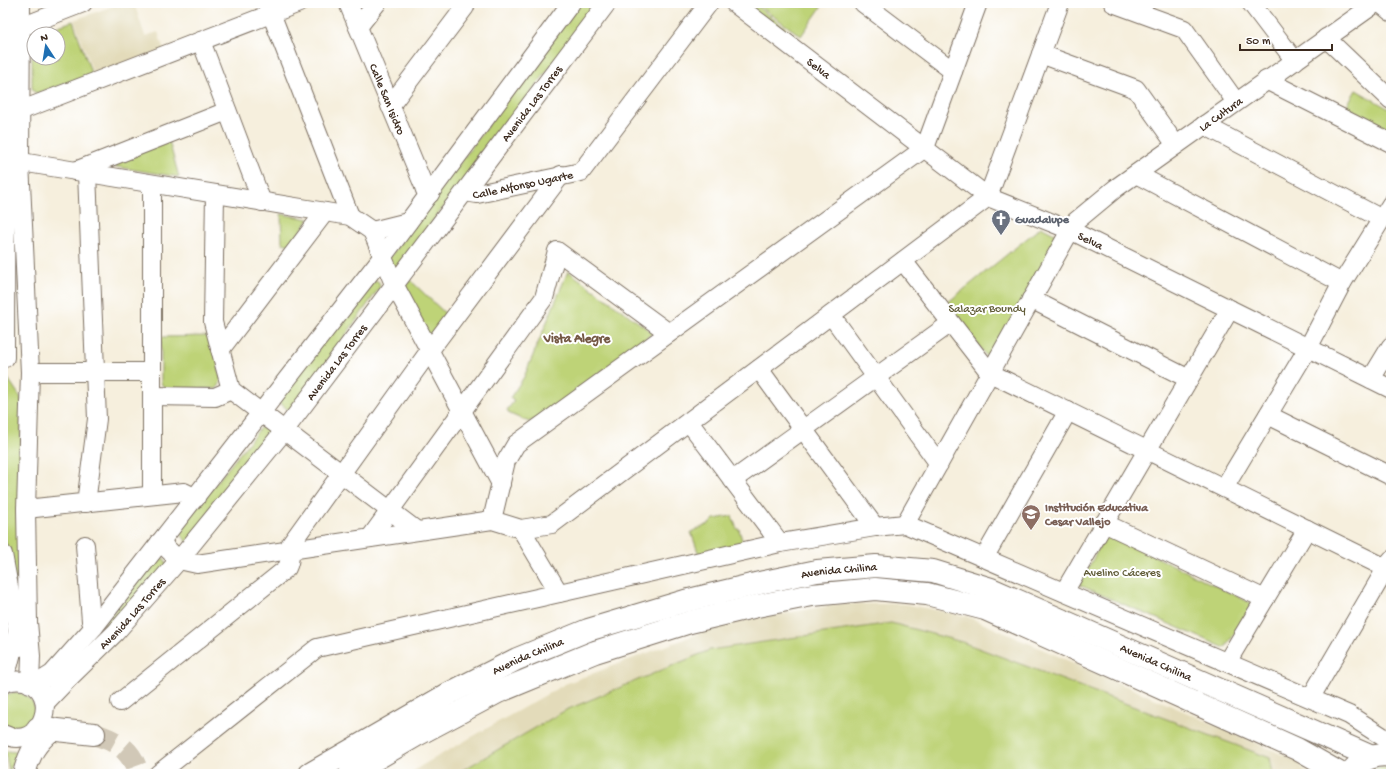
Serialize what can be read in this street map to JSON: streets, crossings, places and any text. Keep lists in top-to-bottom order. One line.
{"streets":{"main road":["Avenida Chilina"],"street":["Selva","Calle San Isidro","Avenida Las Torres","La Cultura","Calle Alfonso Ugarte"]},"crossings":[["Selva","La Cultura"],["Calle San Isidro","Avenida Las Torres"],["Avenida Las Torres","Calle Alfonso Ugarte"]],"districts":["Vista Alegre"],"parks":["Salazar Boundy","Avelino Cáceres"],"places":{"church":["Guadalupe"],"school or university":["Institución Educativa Cesar Vallejo"]},"scale_bar":"50 m","north":"top"}
